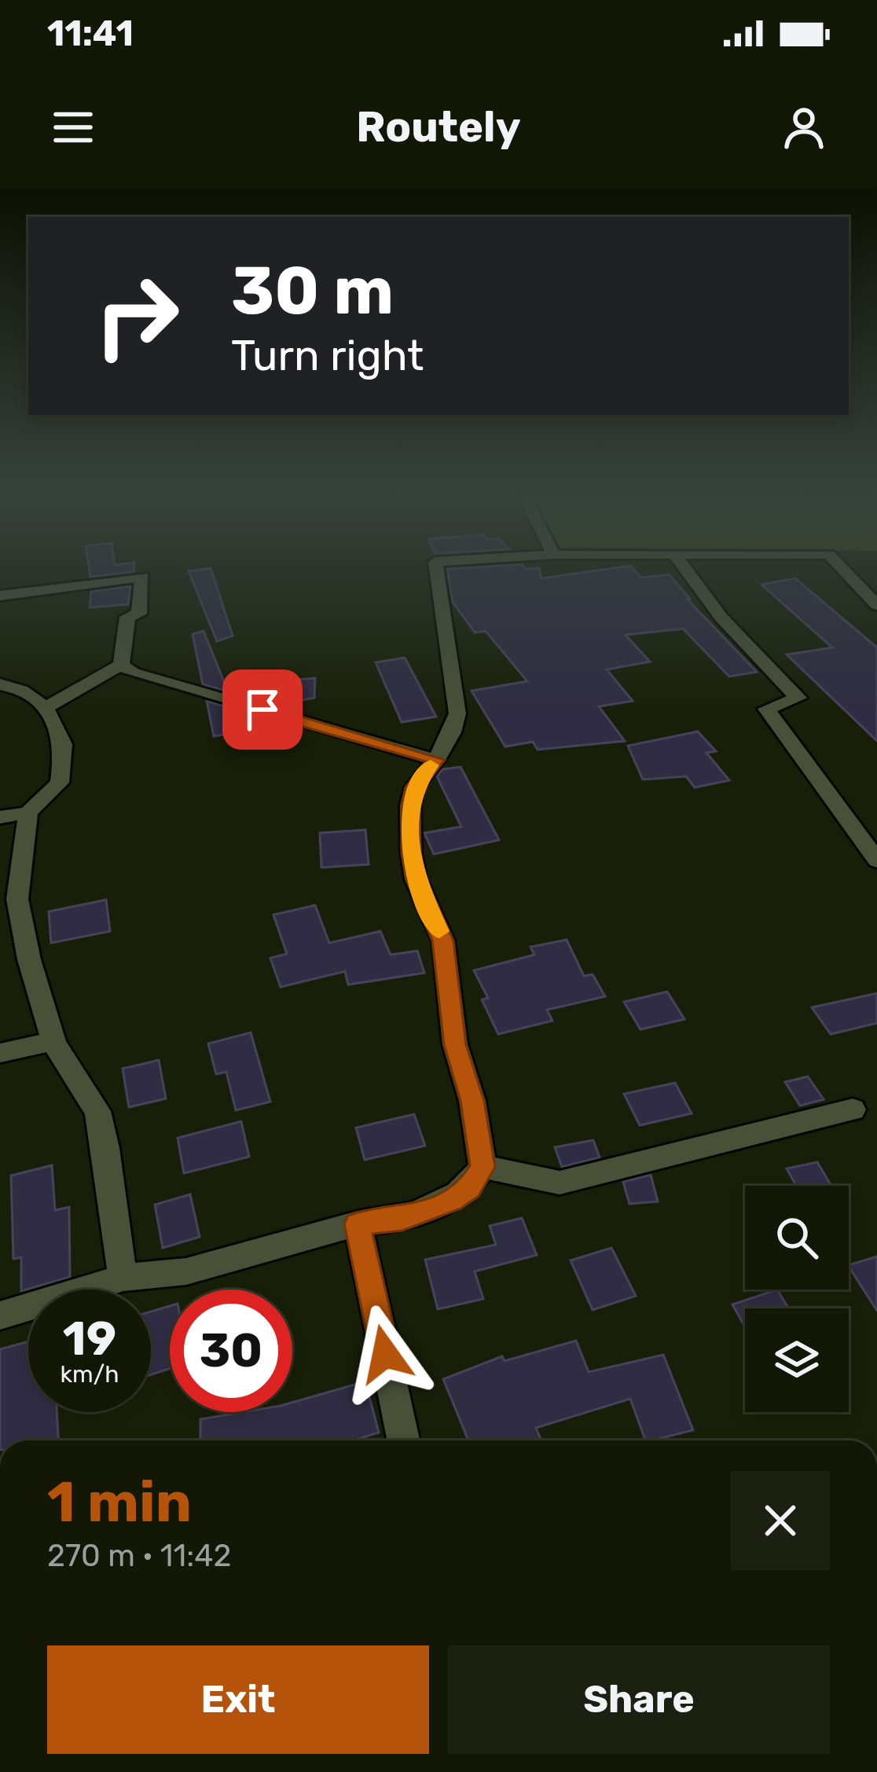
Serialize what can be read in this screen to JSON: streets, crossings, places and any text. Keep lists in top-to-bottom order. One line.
{"page":{"status":"11:41","header":"Routely","turn":["30 m","Turn right"],"speed":"19 km/h","limit":"30","heading":["1 min","270 m · 11:42"],"buttons":["Exit","Share"]}}
